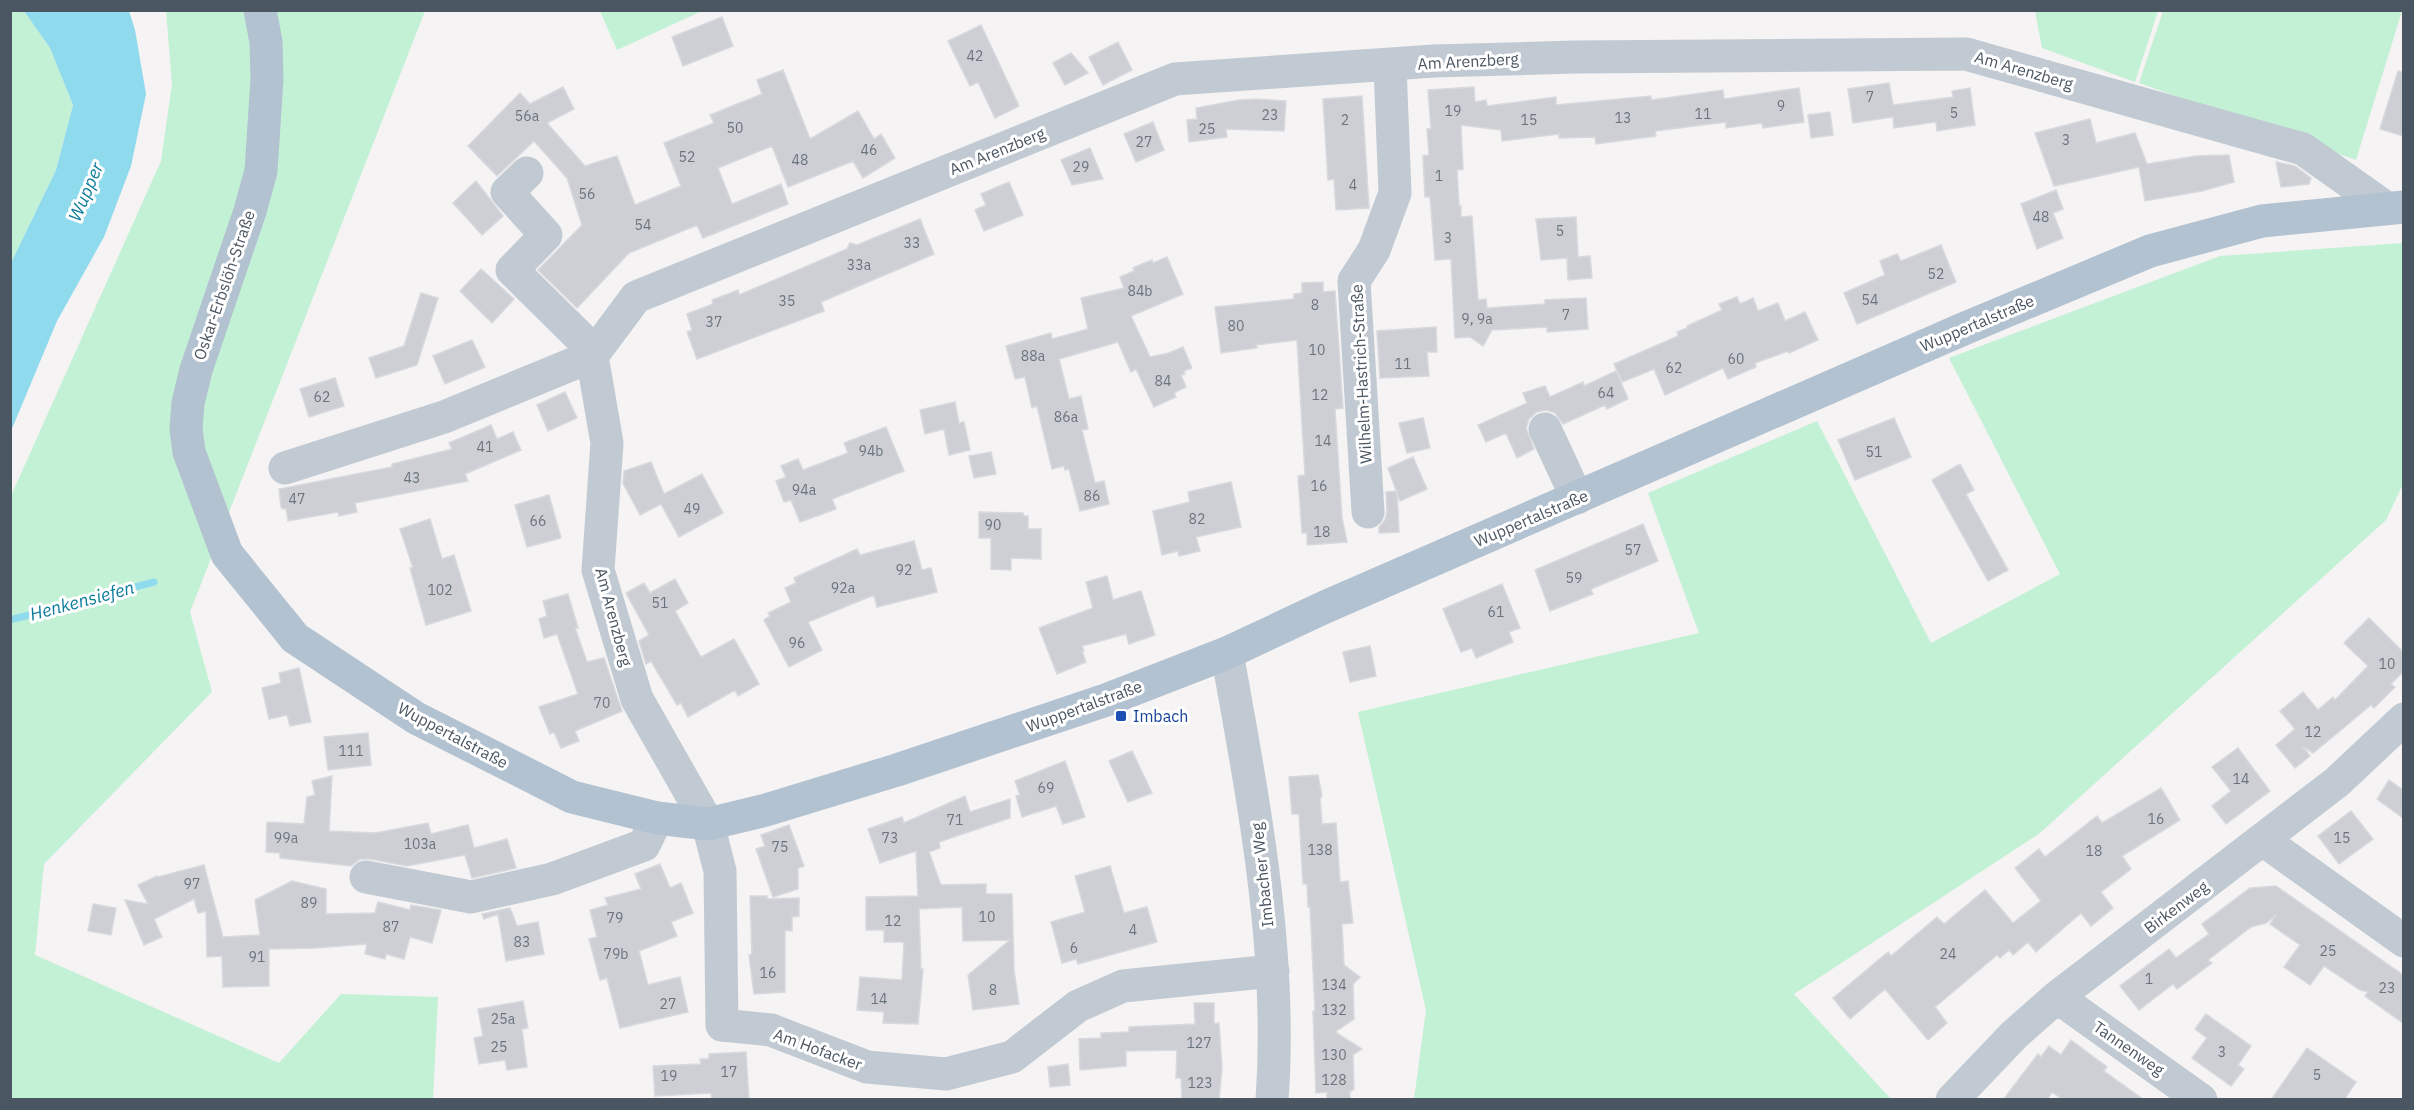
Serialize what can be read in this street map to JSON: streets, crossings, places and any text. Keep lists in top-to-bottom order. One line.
{"streets":{"main road":["Oskar-Erbslöh-Straße","Wuppertalstraße"],"street":["Am Arenzberg","Wilhelm-Hastrich-Straße","Imbacher Weg","Birkenweg","Tannenweg","Am Hofacker"]},"crossings":[["Am Arenzberg","Wuppertalstraße"],["Am Arenzberg","Wilhelm-Hastrich-Straße"],["Am Arenzberg","Am Hofacker"],["Oskar-Erbslöh-Straße","Wuppertalstraße"],["Wuppertalstraße","Imbacher Weg"],["Wuppertalstraße","Am Hofacker"],["Imbacher Weg","Am Hofacker"],["Birkenweg","Tannenweg"]],"water":["Wupper","Henkensiefen"],"places":{"transit":["Imbach"]},"house_numbers":["42","7","9","19","5","11","23","56a","13","2","15","50","25","3","27","46","52","48","29","1","4","56","48","54","5","3","33","33a","52","84b","54","35","8","7","9, 9a","37","80","10","88a","60","11","62","84","64","12","62","86a","14","41","94b","51","43","16","94a","86","47","49","82","66","90","18","57","92","59","92a","102","51","61","96","10","70","12","111","14","69","16","71","99a","73","15","103a","75","138","18","97","89","10","79","12","87","4","83","6","25","79b","24","91","16","1","134","23","8","14","27","132","25a","127","25","3","130","17","5","19","128","123"]}
